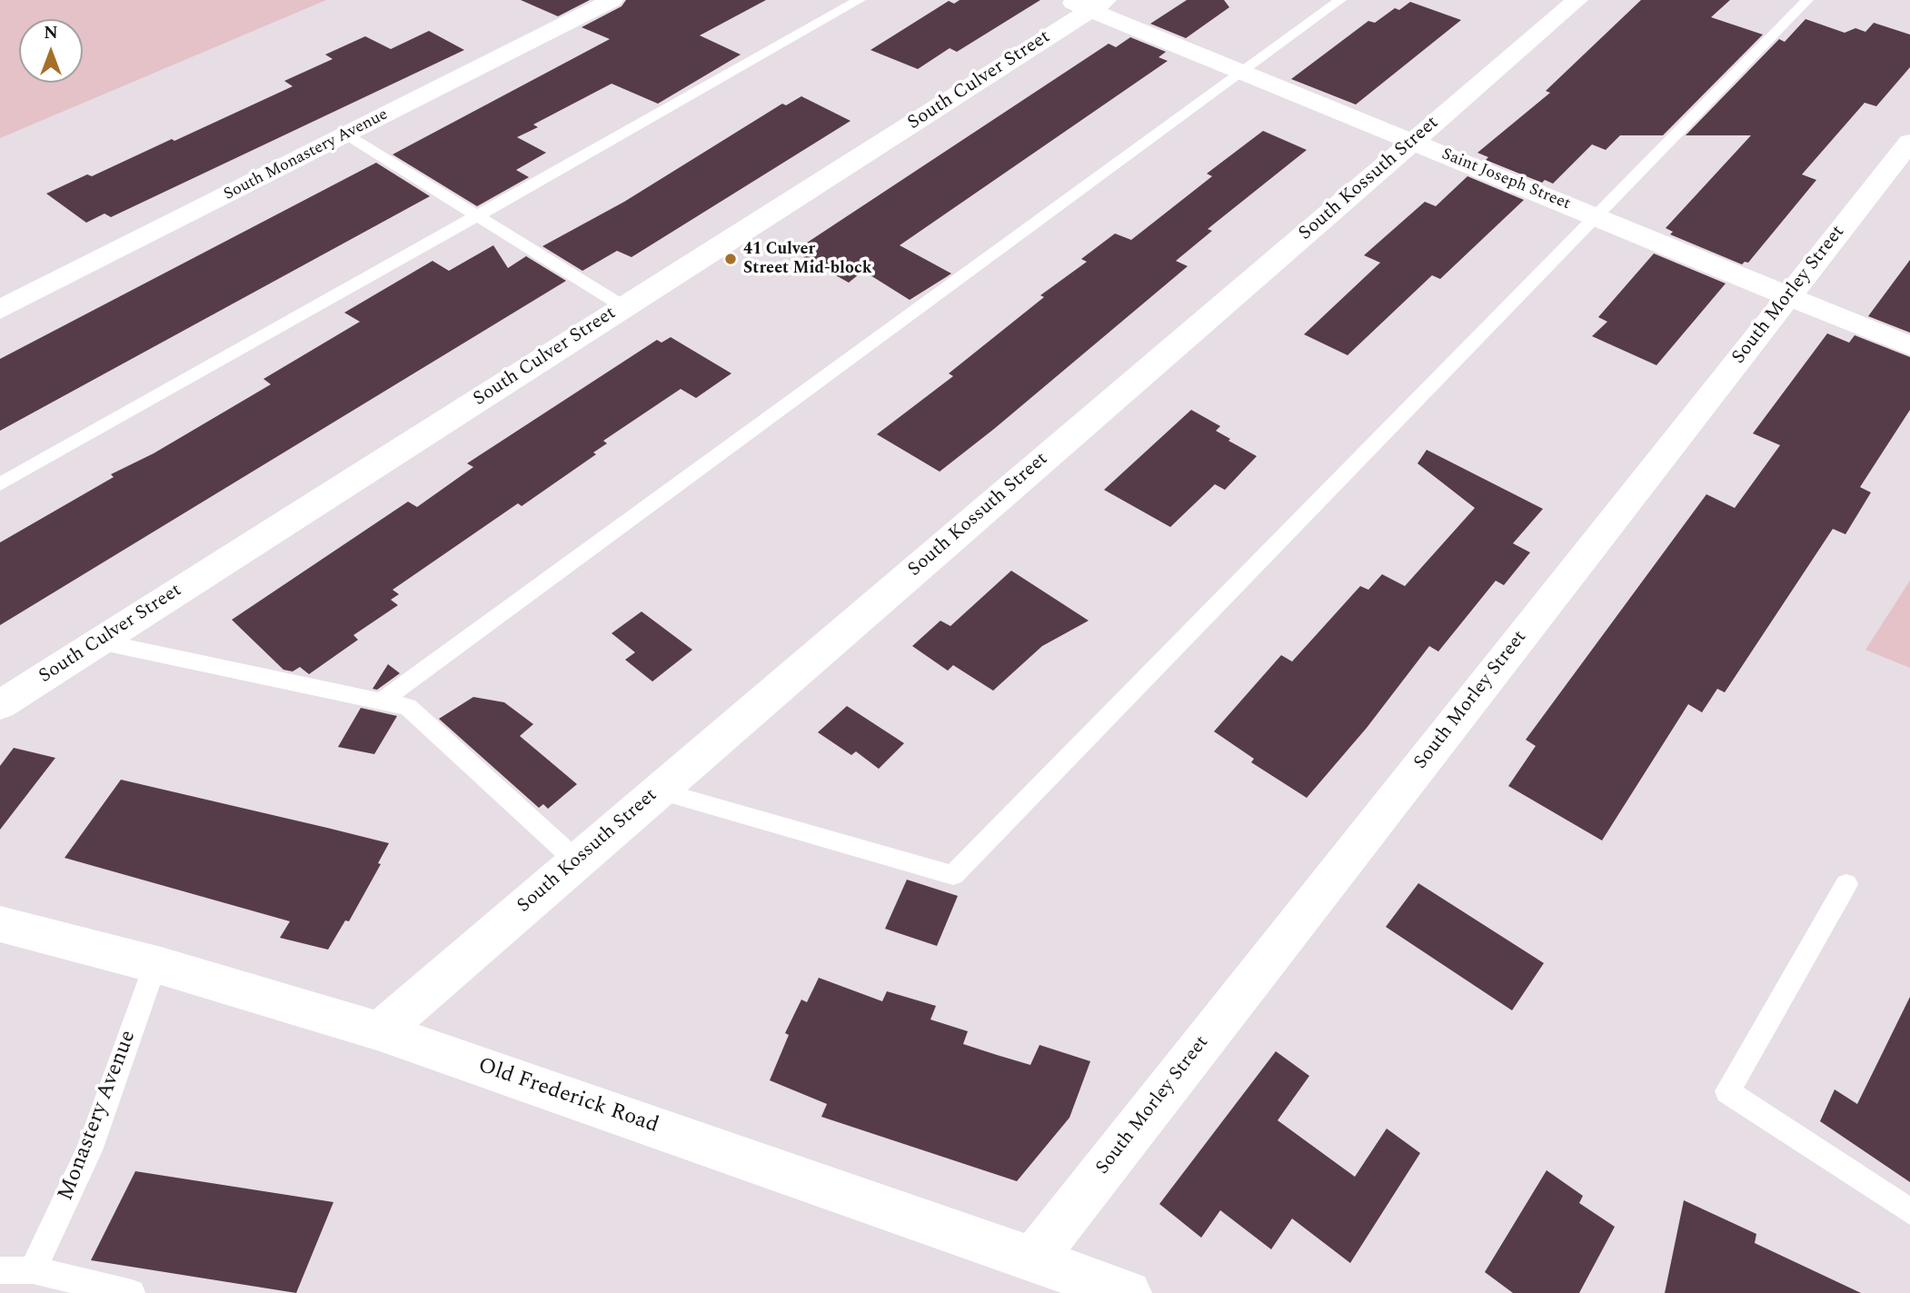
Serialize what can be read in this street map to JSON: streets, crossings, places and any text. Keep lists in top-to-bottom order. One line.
{"streets":{"street":["South Culver Street","South Monastery Avenue","South Kossuth Street","Saint Joseph Street","South Morley Street","Old Frederick Road"],"lane":["Monastery Avenue"]},"crossings":[["South Culver Street","Saint Joseph Street"],["South Kossuth Street","Saint Joseph Street"],["South Kossuth Street","Old Frederick Road"],["Saint Joseph Street","South Morley Street"],["South Morley Street","Old Frederick Road"],["Old Frederick Road","Monastery Avenue"]],"places":["41 Culver Street Mid-block"],"north":"top"}
